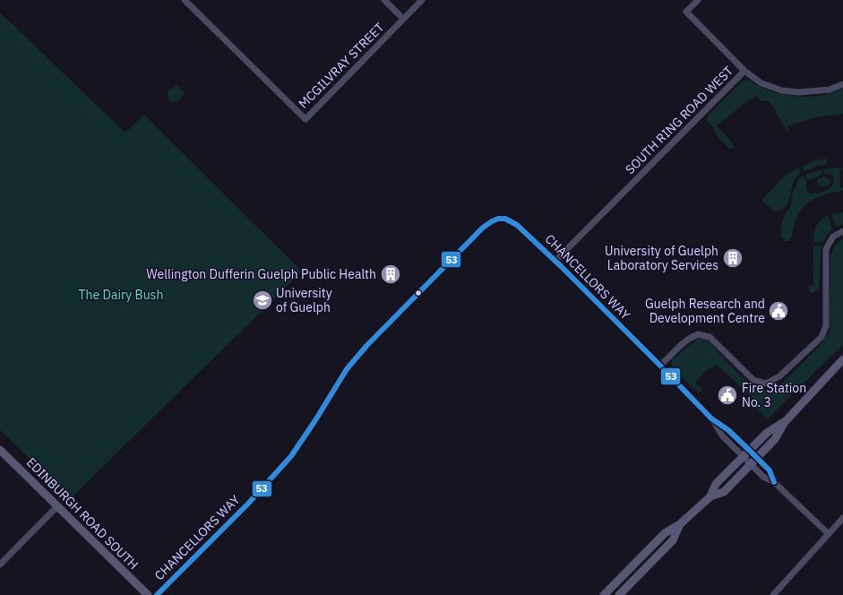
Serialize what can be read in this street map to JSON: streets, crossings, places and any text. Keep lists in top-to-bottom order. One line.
{"streets":{"main road":["EDINBURGH ROAD SOUTH"],"street":["MCGILVRAY STREET","SOUTH RING ROAD WEST","CHANCELLORS WAY"]},"crossings":[["SOUTH RING ROAD WEST","CHANCELLORS WAY"]],"parks":["The Dairy Bush"],"places":{"building":["University of Guelph Laboratory Services","Wellington Dufferin Guelph Public Health"],"school or university":["University of Guelph"],"public building":["Guelph Research and Development Centre","Fire Station No. 3"]},"lines":["transit line 53"]}
